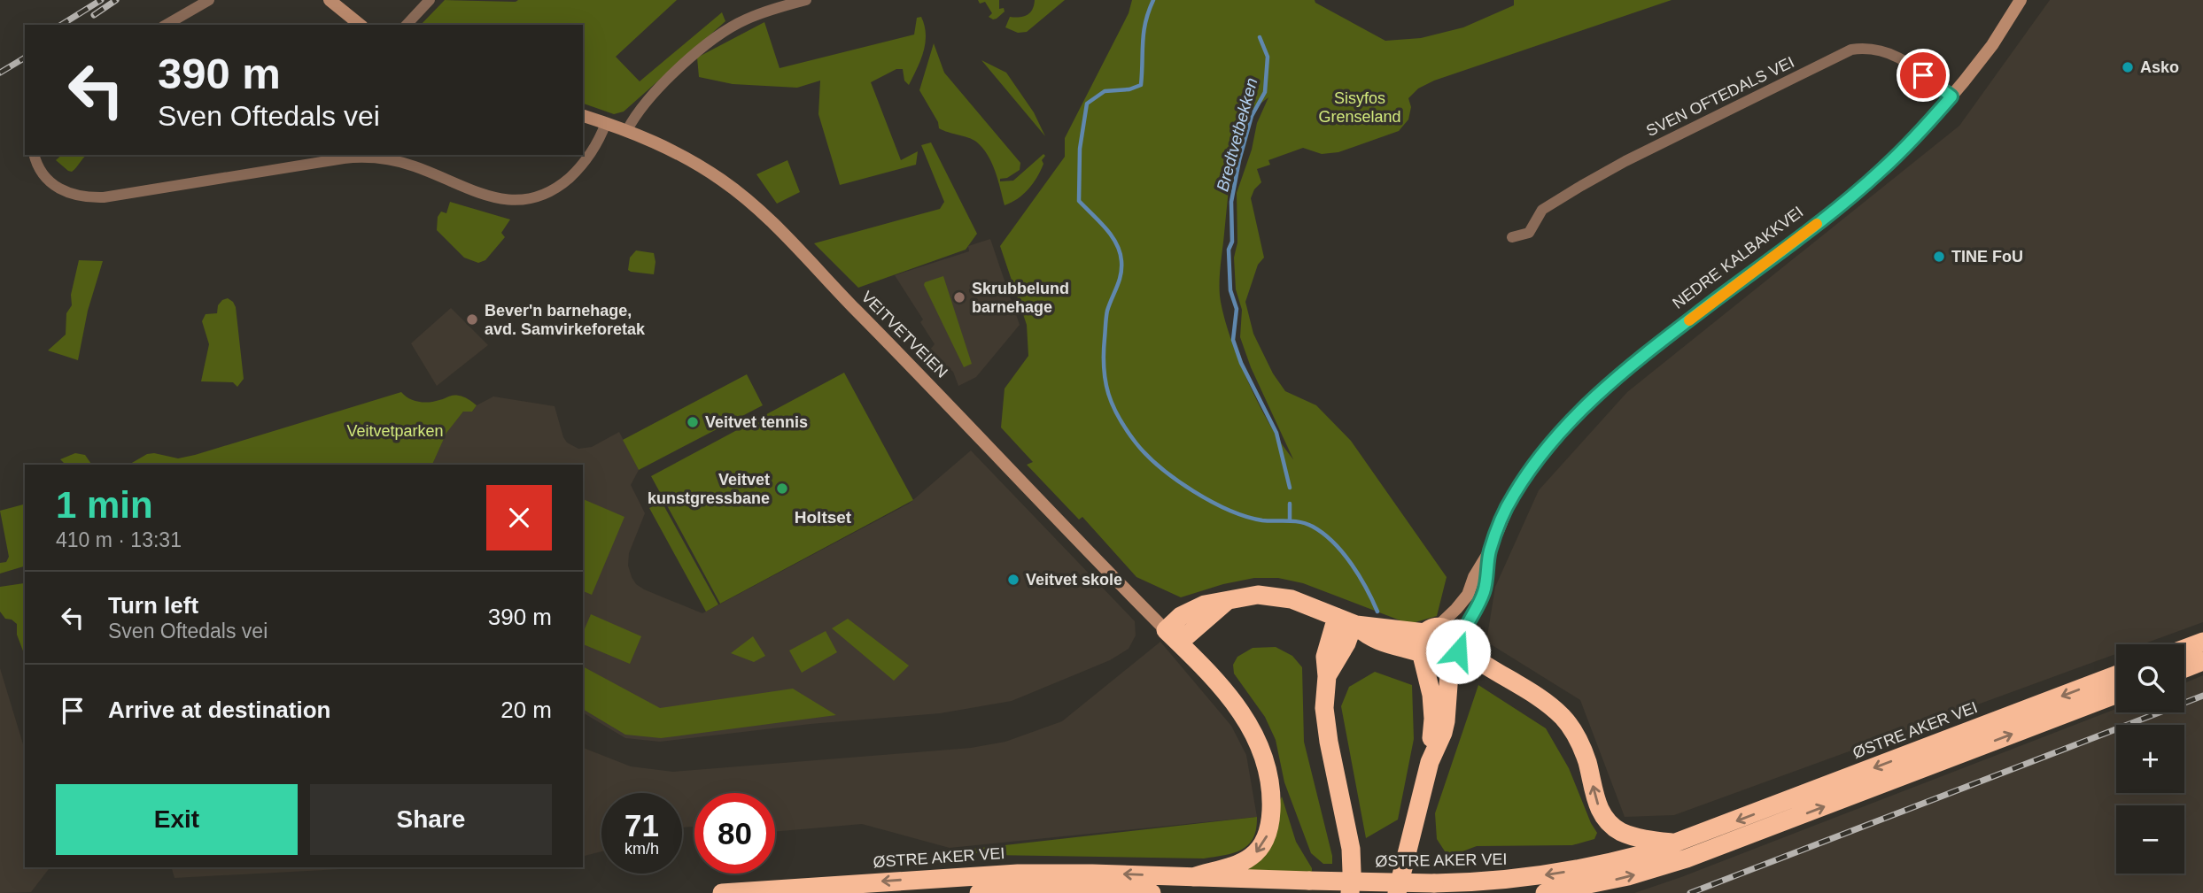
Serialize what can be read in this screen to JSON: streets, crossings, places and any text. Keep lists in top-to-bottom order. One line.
{"streets":{"highway":["NEDRE KALBAKKVEI","ØSTRE AKER VEI"],"main road":["VEITVETVEIEN"],"street":["SVEN OFTEDALS VEI"]},"crossings":[["SVEN OFTEDALS VEI","NEDRE KALBAKKVEI"]],"districts":["Holtset"],"water":["Bredtvetbekken"],"parks":["Sisyfos Grenseland","Veitvetparken"],"places":["Asko","TINE FoU","Skrubbelund barnehage","Bever'n barnehage, avd. Samvirkeforetak","Veitvet tennis","Veitvet kunstgressbane","Veitvet skole"],"page":{"turn":["390 m","Sven Oftedals vei"],"heading":["1 min","410 m · 13:31"],"list":[{"name":"Turn left","note":"Sven Oftedals vei","value":"390 m"},{"name":"Arrive at destination","value":"20 m"}],"map_buttons":["+","−"],"buttons":["Exit","Share"],"speed":"71 km/h","limit":"80"}}
